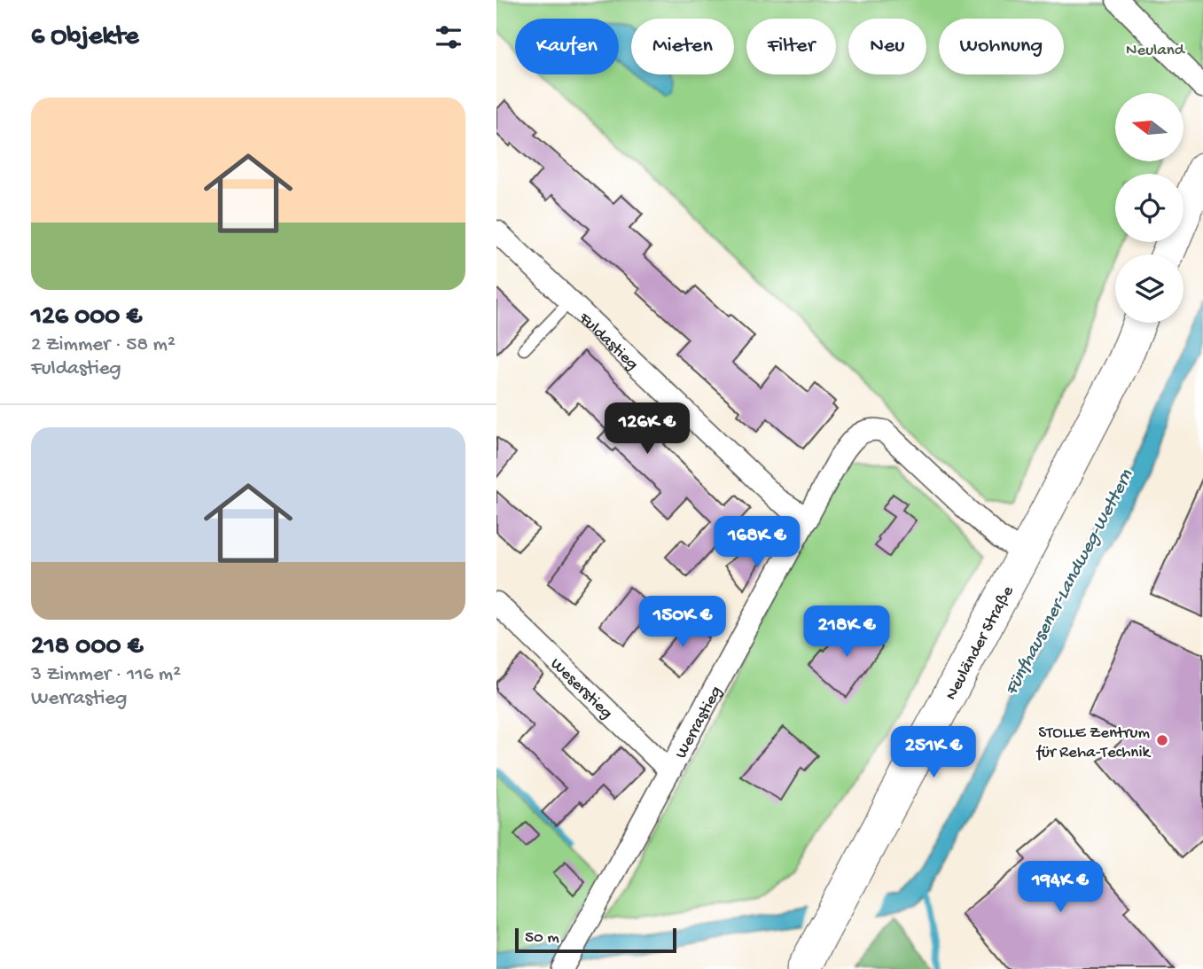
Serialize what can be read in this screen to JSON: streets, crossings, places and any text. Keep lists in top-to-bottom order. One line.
{"streets":{"main road":["Neuländer Straße"],"street":["Fuldastieg","Weserstieg","Werrastieg"]},"crossings":[["Fuldastieg","Werrastieg"],["Neuländer Straße","Werrastieg"],["Weserstieg","Werrastieg"]],"water":["Fünfhausener-Landweg-Wettern"],"parks":["Neuland"],"places":["STOLLE Zentrum für Reha-Technik"],"scale_bar":"50 m","north":"left","page":{"heading":"6 Objekte","chip":["Kaufen","Mieten","Filter","Neu","Wohnung"],"list":[{"name":"126 000 €","note":"2 Zimmer · 58 m² · Fuldastieg"},{"name":"218 000 €","note":"3 Zimmer · 116 m² · Werrastieg"}],"price":["126K €","168K €","150K €","218K €","251K €","194K €"],"scale":"50 m"}}
